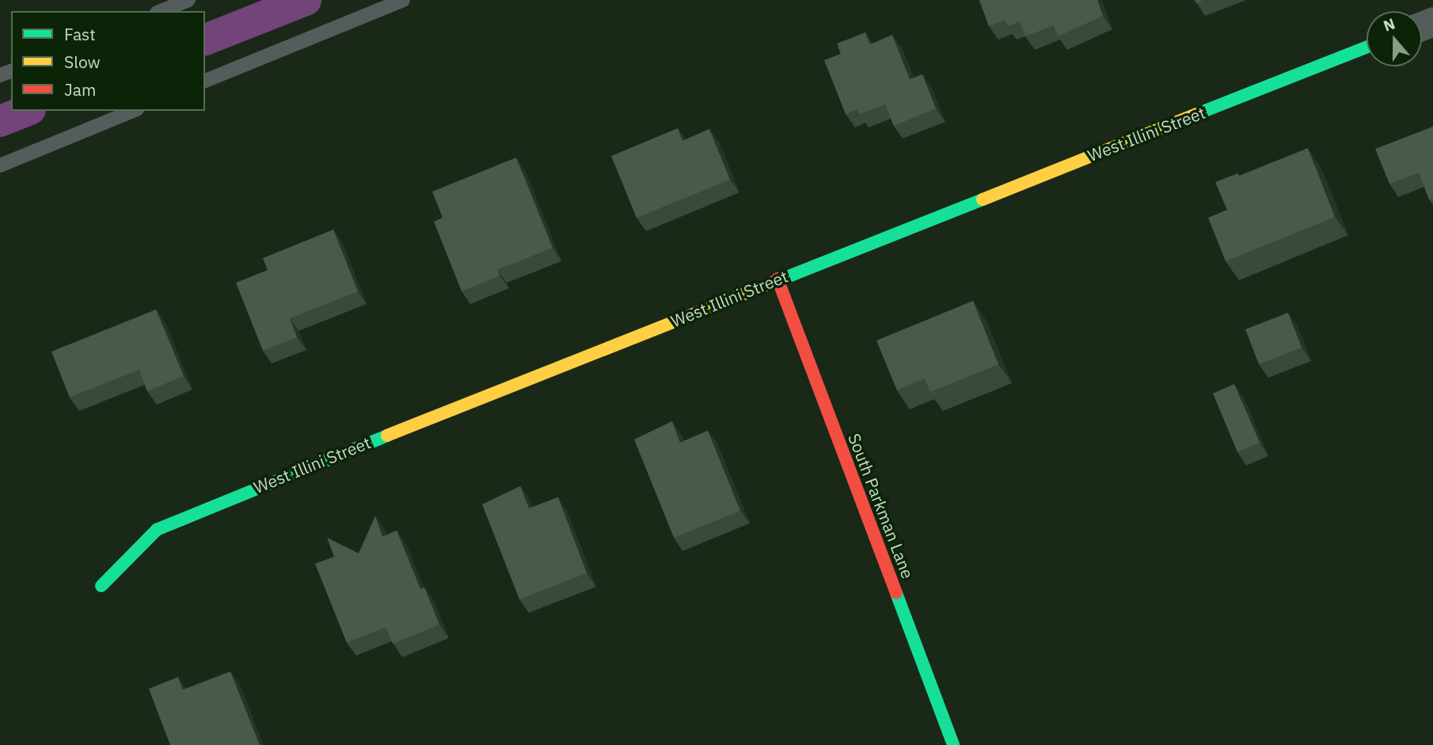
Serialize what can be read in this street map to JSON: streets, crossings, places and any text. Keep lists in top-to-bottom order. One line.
{"streets":{"street":["West Illini Street","South Parkman Lane"]},"crossings":[["West Illini Street","South Parkman Lane"]],"legend":["Fast","Slow","Jam"],"north":"top"}
